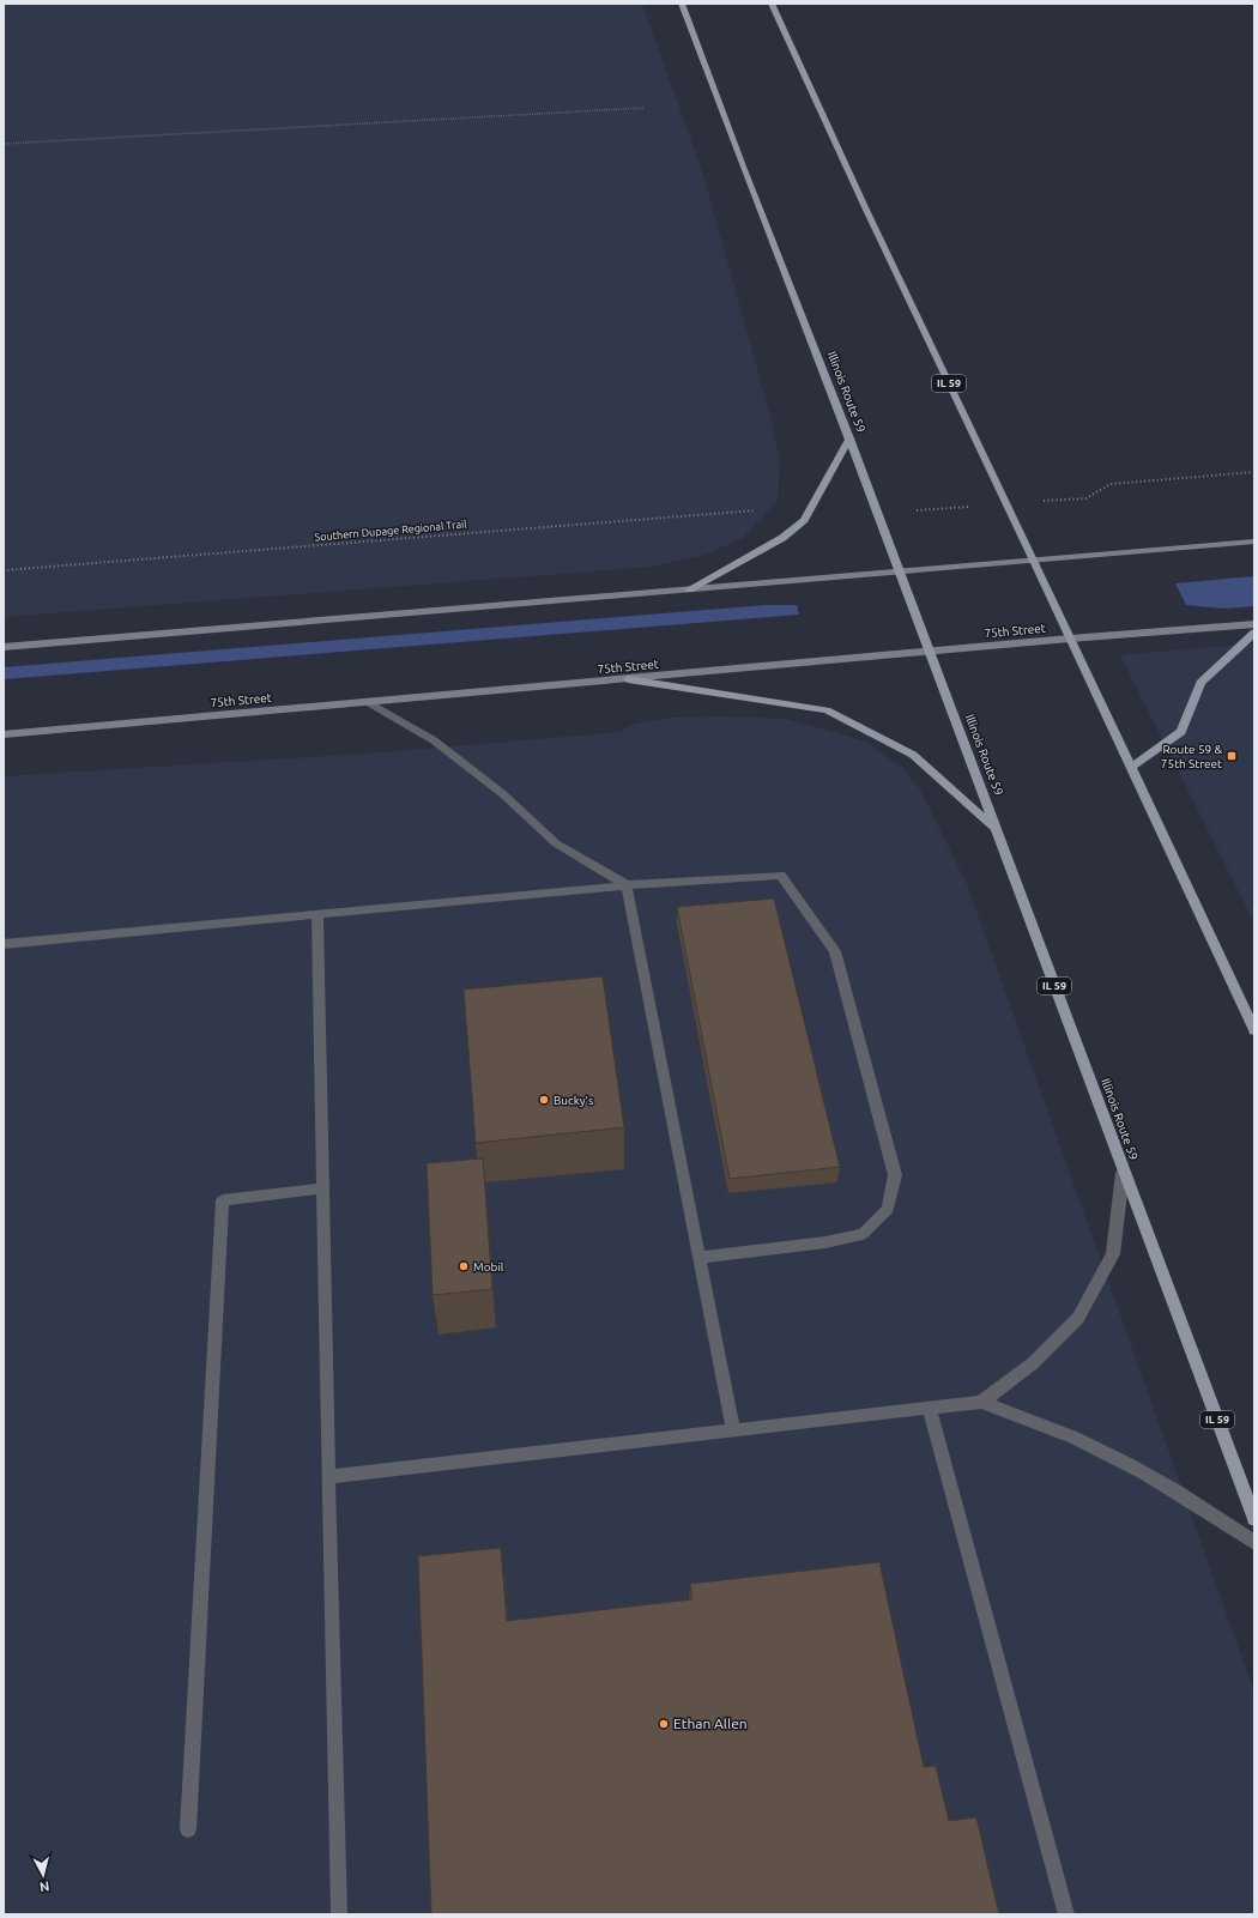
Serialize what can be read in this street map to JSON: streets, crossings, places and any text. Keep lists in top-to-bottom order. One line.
{"streets":{"main road":["IL 59","Illinois Route 59","75th Street"],"path":["Southern Dupage Regional Trail"]},"crossings":[["IL 59","75th Street"],["Illinois Route 59","75th Street"]],"places":{"transit":["Route 59 & 75th Street"],"other":["Bucky's","Mobil","Ethan Allen"]},"north":"bottom"}
